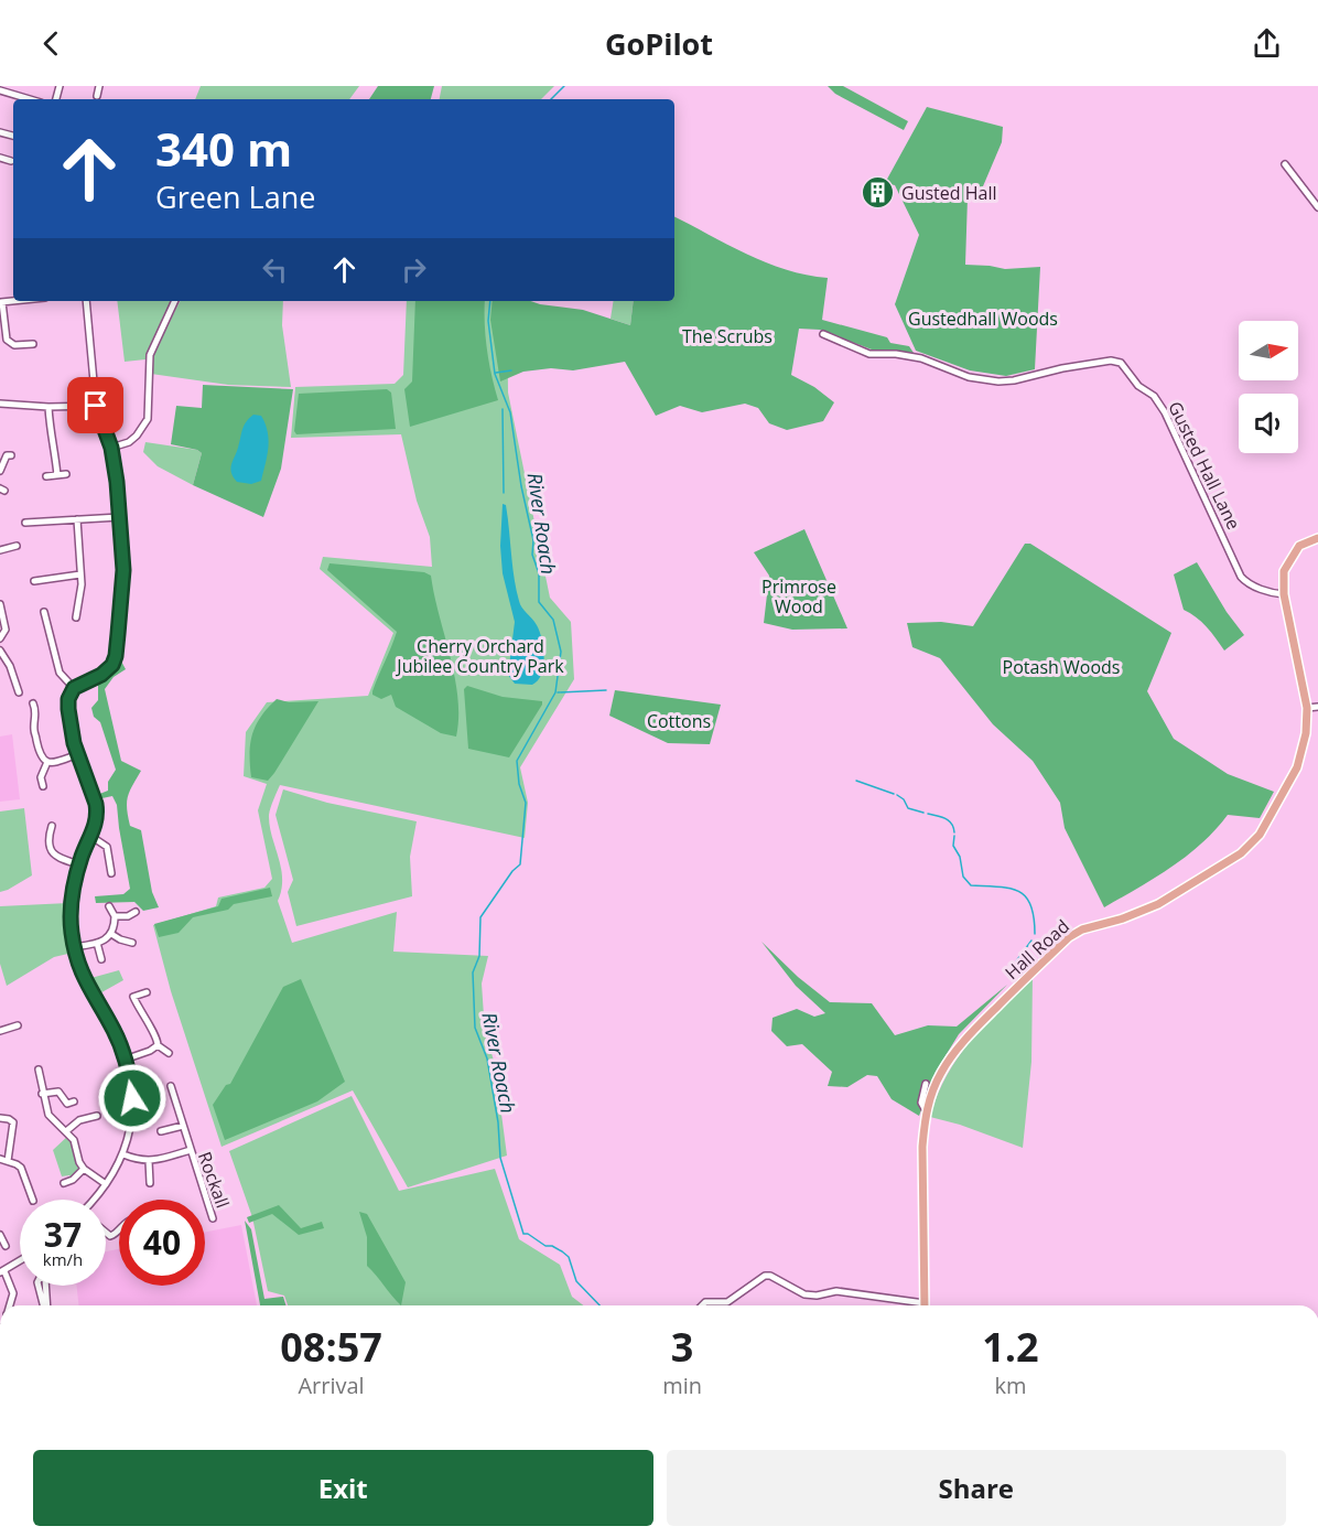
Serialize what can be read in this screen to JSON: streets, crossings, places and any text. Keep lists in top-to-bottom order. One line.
{"streets":{"main road":["Hall Road"],"street":["Gusted Hall Lane","Rockall"]},"crossings":[["Gusted Hall Lane","Hall Road"]],"water":["River Roach"],"parks":["Gustedhall Woods","The Scrubs","Primrose Wood","Cherry Orchard Jubilee Country Park","Potash Woods","Cottons"],"places":{"building":["Gusted Hall"]},"north":"right","page":{"header":"GoPilot","turn":["340 m","Green Lane"],"speed":"37 km/h","limit":"40","eta":["08:57","Arrival","3","min","1.2","km"],"buttons":["Exit","Share"]}}
